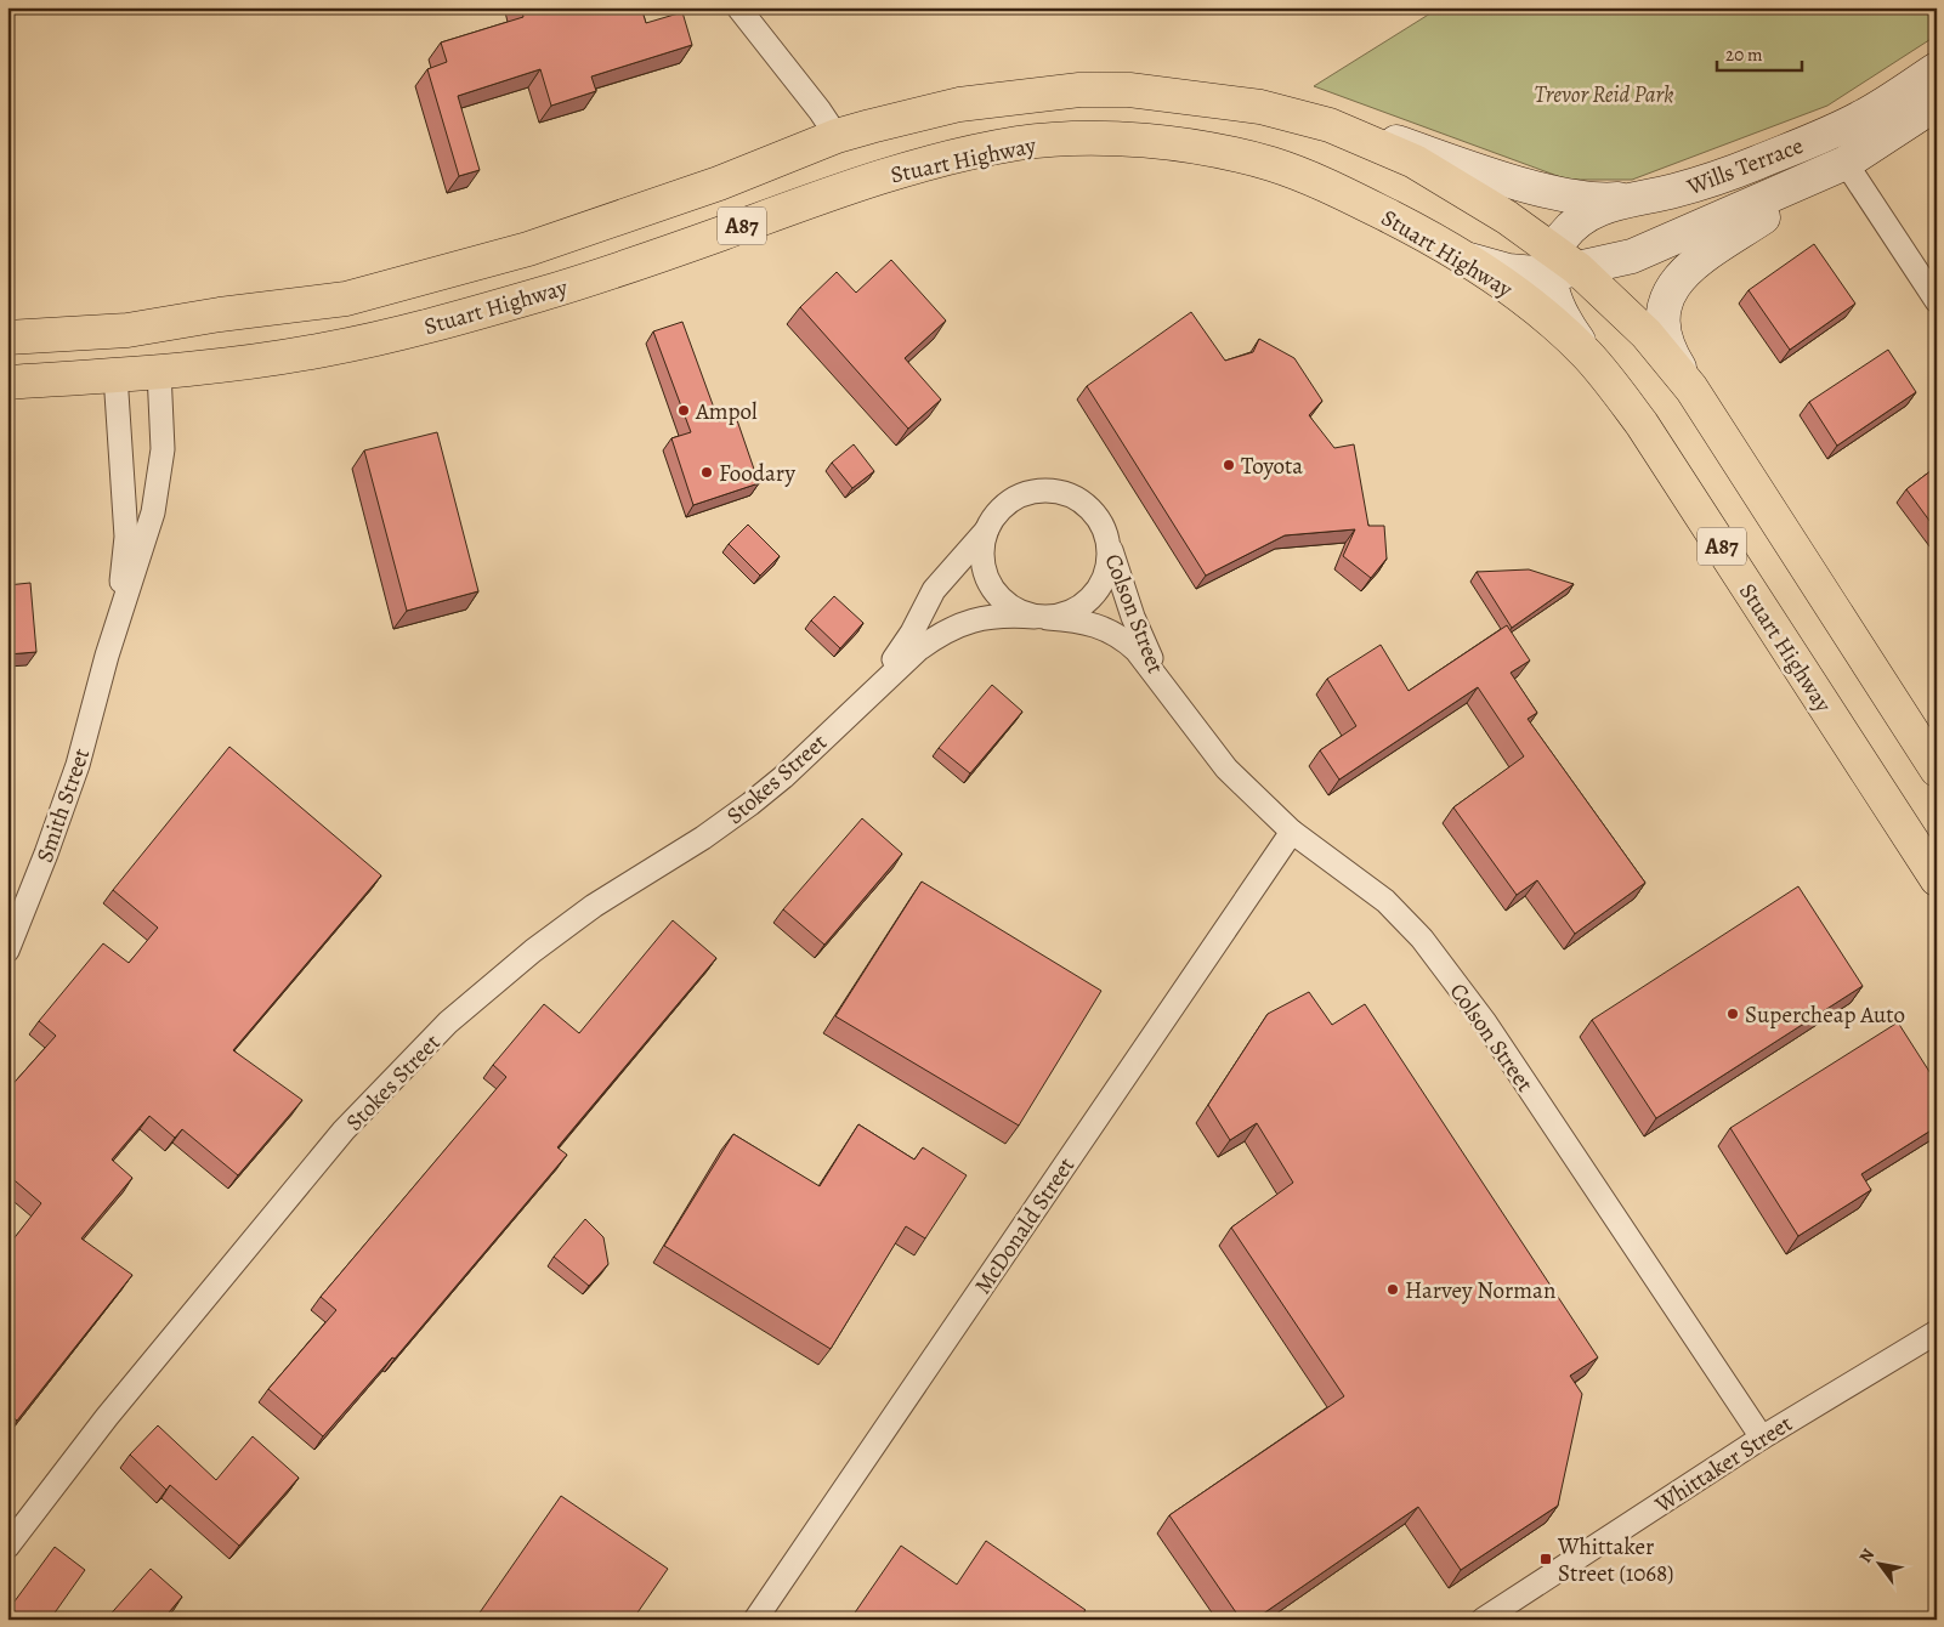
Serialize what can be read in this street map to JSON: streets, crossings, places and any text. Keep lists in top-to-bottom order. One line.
{"streets":{"highway":["Stuart Highway","A87"],"main road":["Wills Terrace"],"street":["Colson Street","Stokes Street","Smith Street","McDonald Street","Whittaker Street"]},"crossings":[["Stuart Highway","Wills Terrace"],["Stuart Highway","Smith Street"],["Colson Street","Stokes Street"],["Colson Street","McDonald Street"],["Colson Street","Whittaker Street"]],"parks":["Trevor Reid Park"],"places":{"other":["Ampol","Toyota","Foodary","Supercheap Auto","Harvey Norman"],"transit":["Whittaker Street (1068)"]},"scale_bar":"20 m","north":"top left"}
